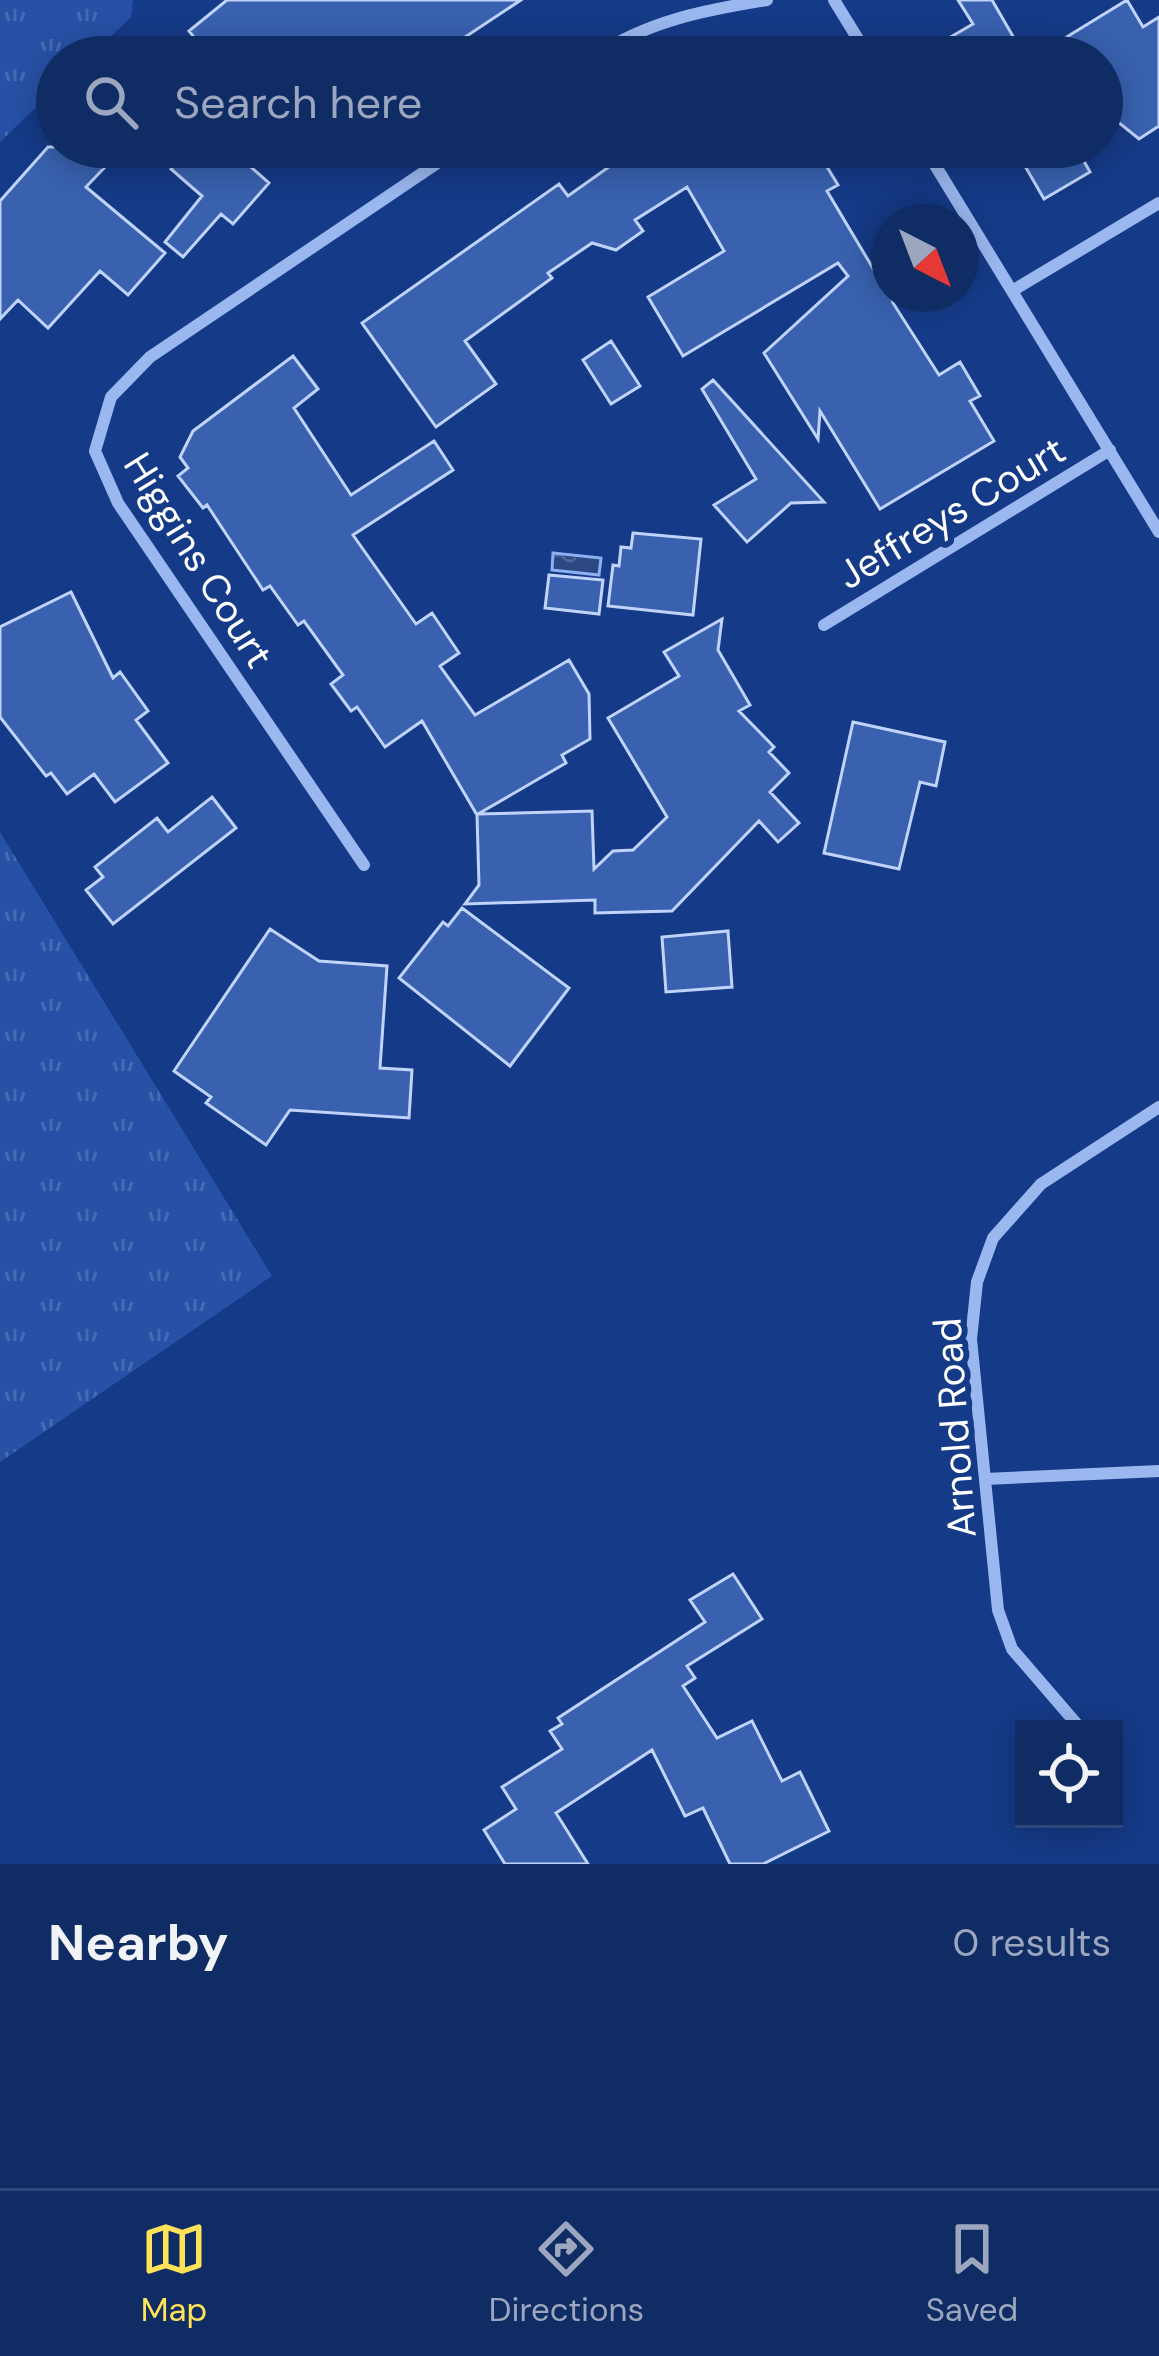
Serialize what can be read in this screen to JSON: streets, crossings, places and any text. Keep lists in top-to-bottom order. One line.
{"streets":{"street":["Jeffreys Court","Higgins Court","Arnold Road"]},"north":"bottom right","page":{"search":"Search here","heading":["Nearby","0 results"],"nav":["Map","Directions","Saved"]}}
